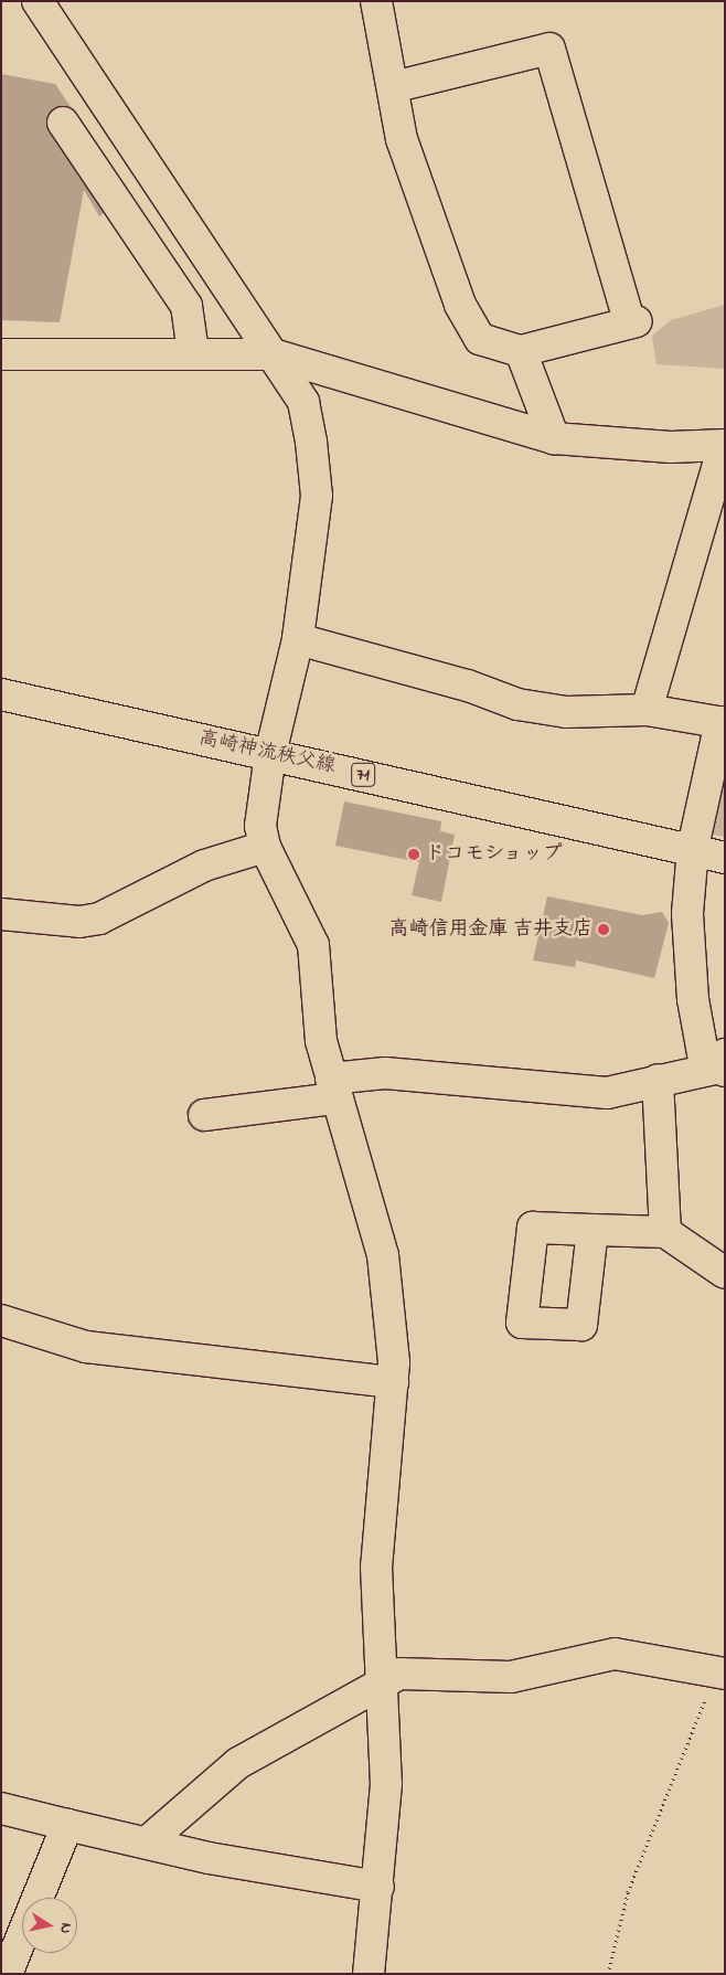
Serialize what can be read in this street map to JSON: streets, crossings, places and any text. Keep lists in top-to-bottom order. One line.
{"streets":{"street":["高崎神流秩父線","71"]},"places":["ドコモショップ","高崎信用金庫 吉井支店"],"north":"right"}
